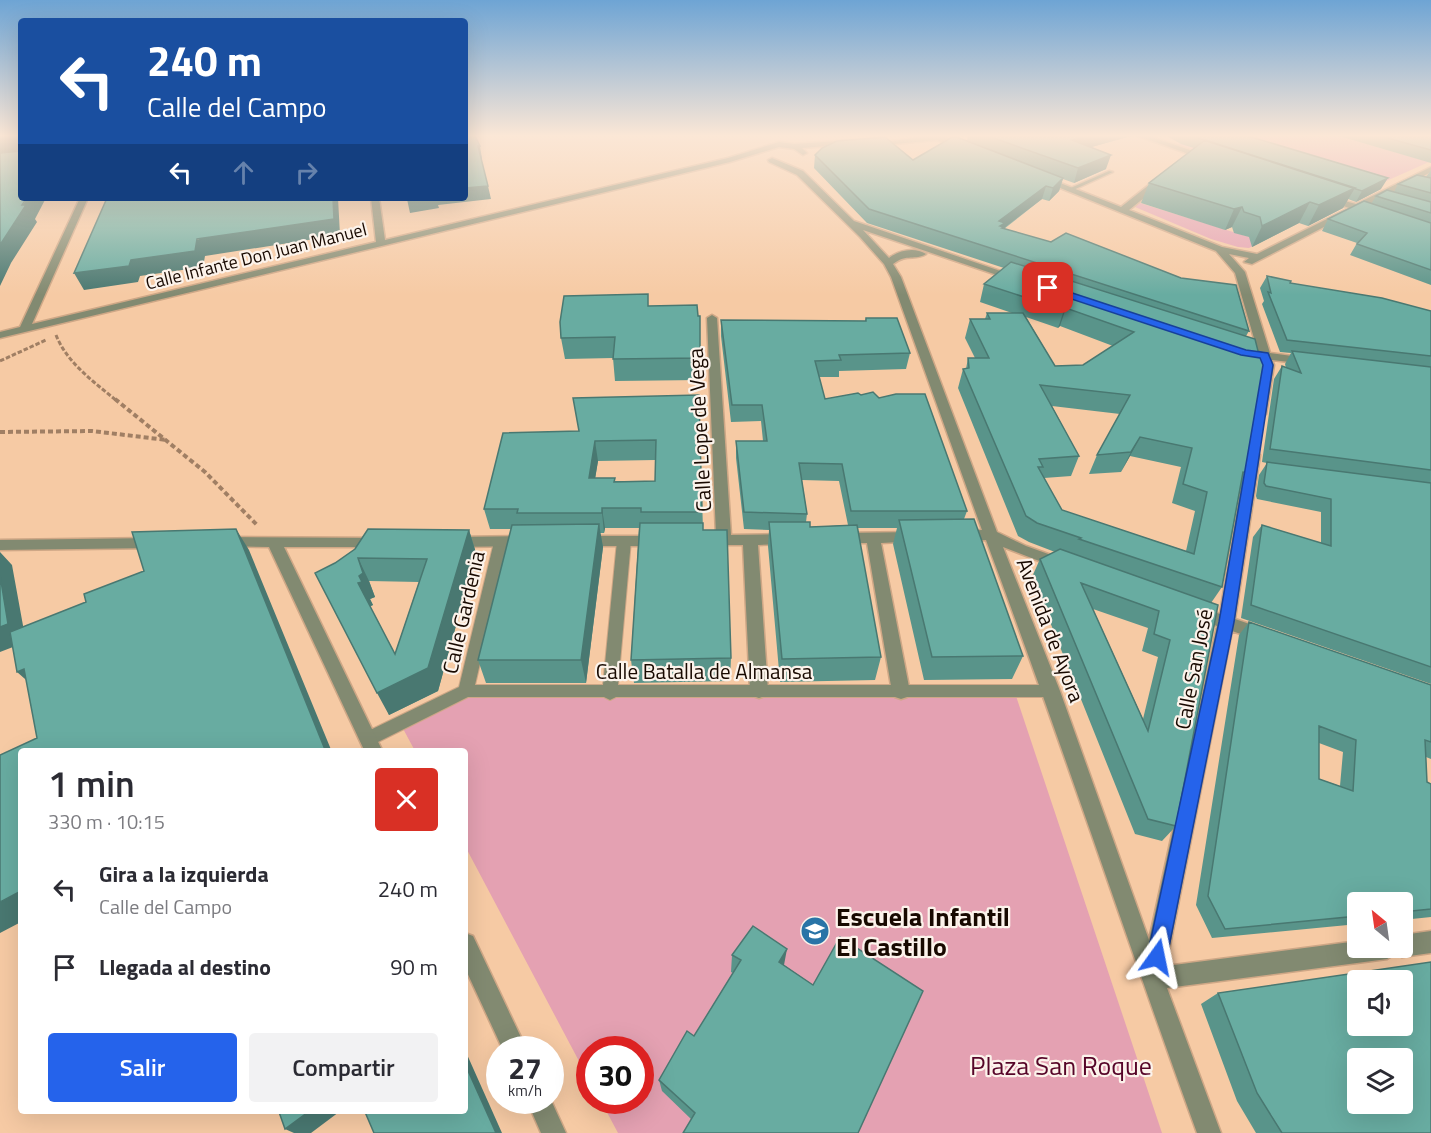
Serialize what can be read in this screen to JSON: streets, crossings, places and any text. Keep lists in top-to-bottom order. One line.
{"streets":{"street":["Calle Infante Don Juan Manuel","Calle Lope de Vega","Calle Gardenia","Avenida de Ayora","Calle San José","Calle Batalla de Almansa"]},"crossings":[["Calle Gardenia","Calle Batalla de Almansa"],["Avenida de Ayora","Calle San José"],["Avenida de Ayora","Calle Batalla de Almansa"]],"parks":["Plaza San Roque"],"places":{"school or university":["Escuela Infantil El Castillo"]},"north":"top left","page":{"turn":["240 m","Calle del Campo"],"heading":["1 min","330 m · 10:15"],"list":[{"name":"Gira a la izquierda","note":"Calle del Campo","value":"240 m"},{"name":"Llegada al destino","value":"90 m"}],"buttons":["Salir","Compartir"],"speed":"27 km/h","limit":"30"}}
